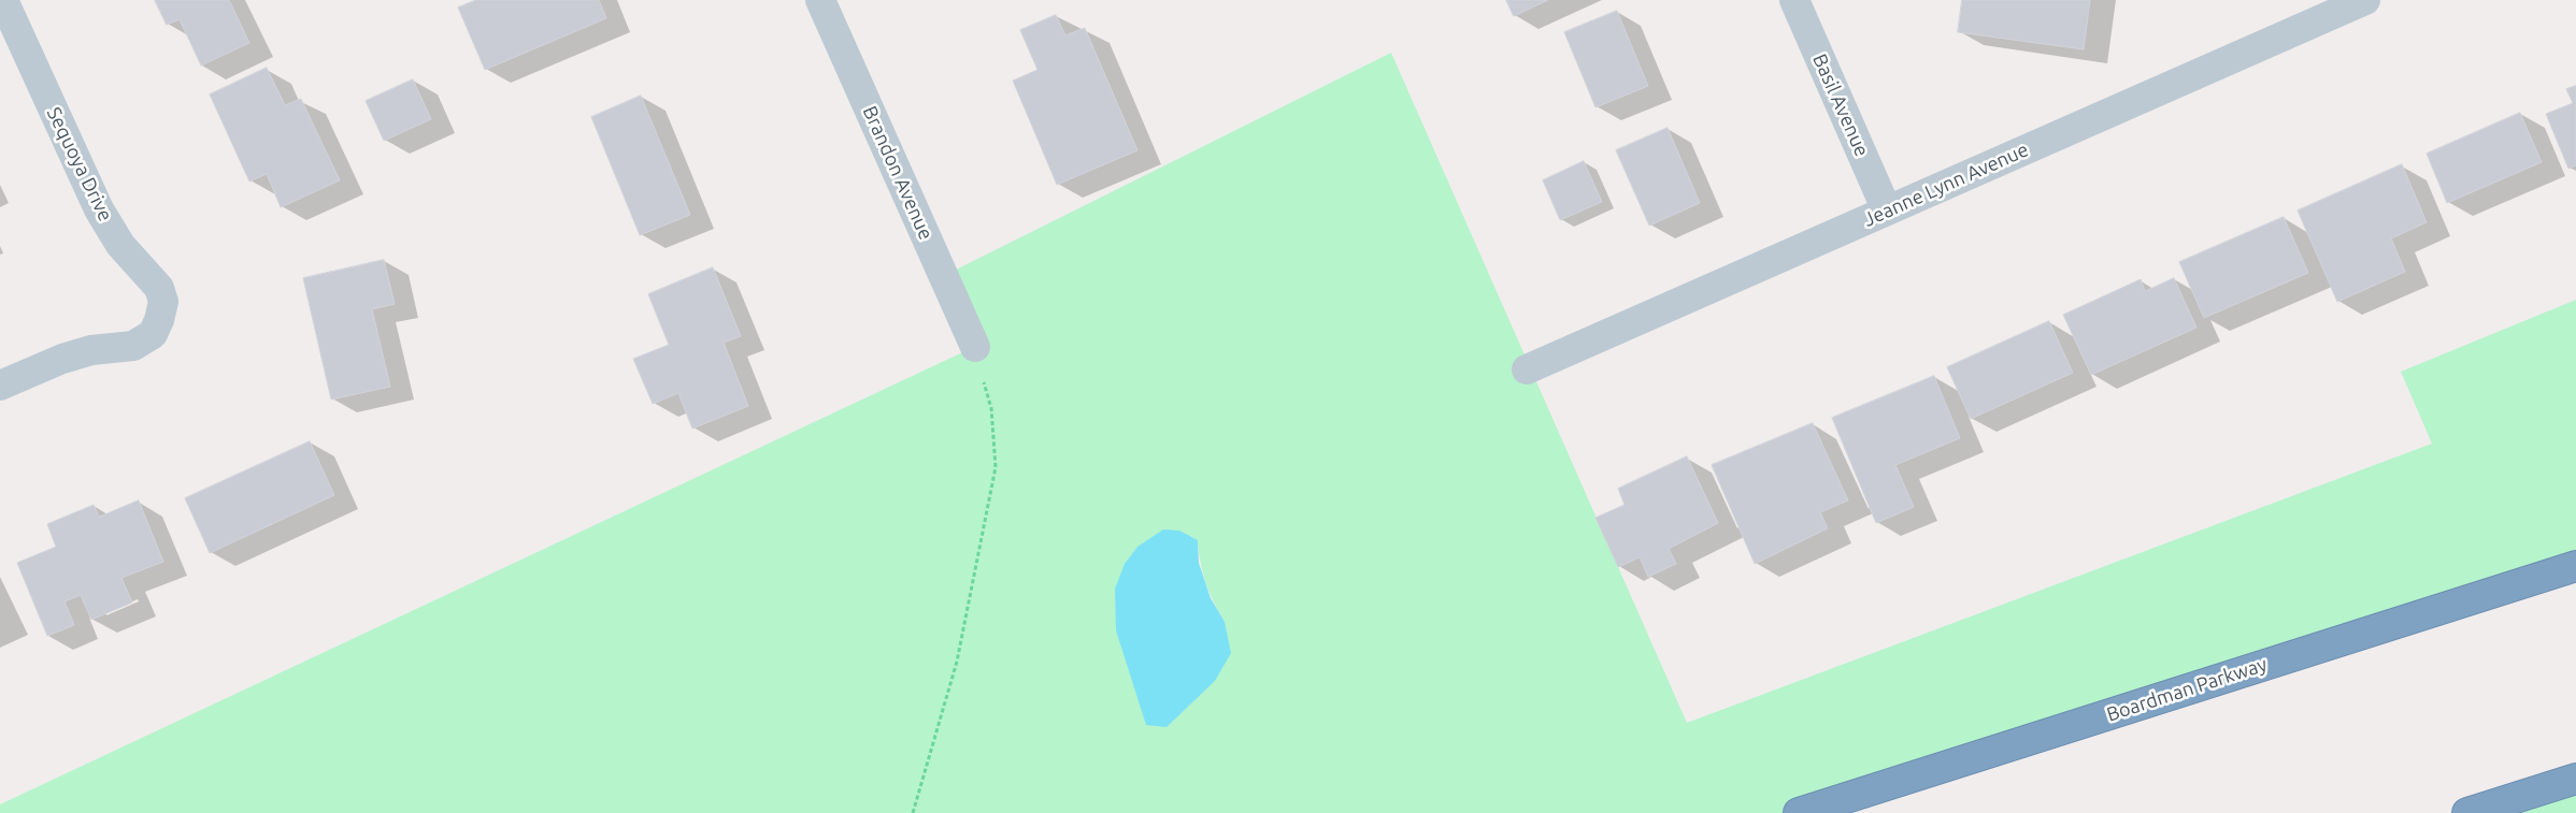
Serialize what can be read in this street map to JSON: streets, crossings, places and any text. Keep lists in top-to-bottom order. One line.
{"streets":{"highway":["Boardman Parkway"],"street":["Basil Avenue","Sequoya Drive","Brandon Avenue","Jeanne Lynn Avenue"]},"crossings":[["Basil Avenue","Jeanne Lynn Avenue"]]}
